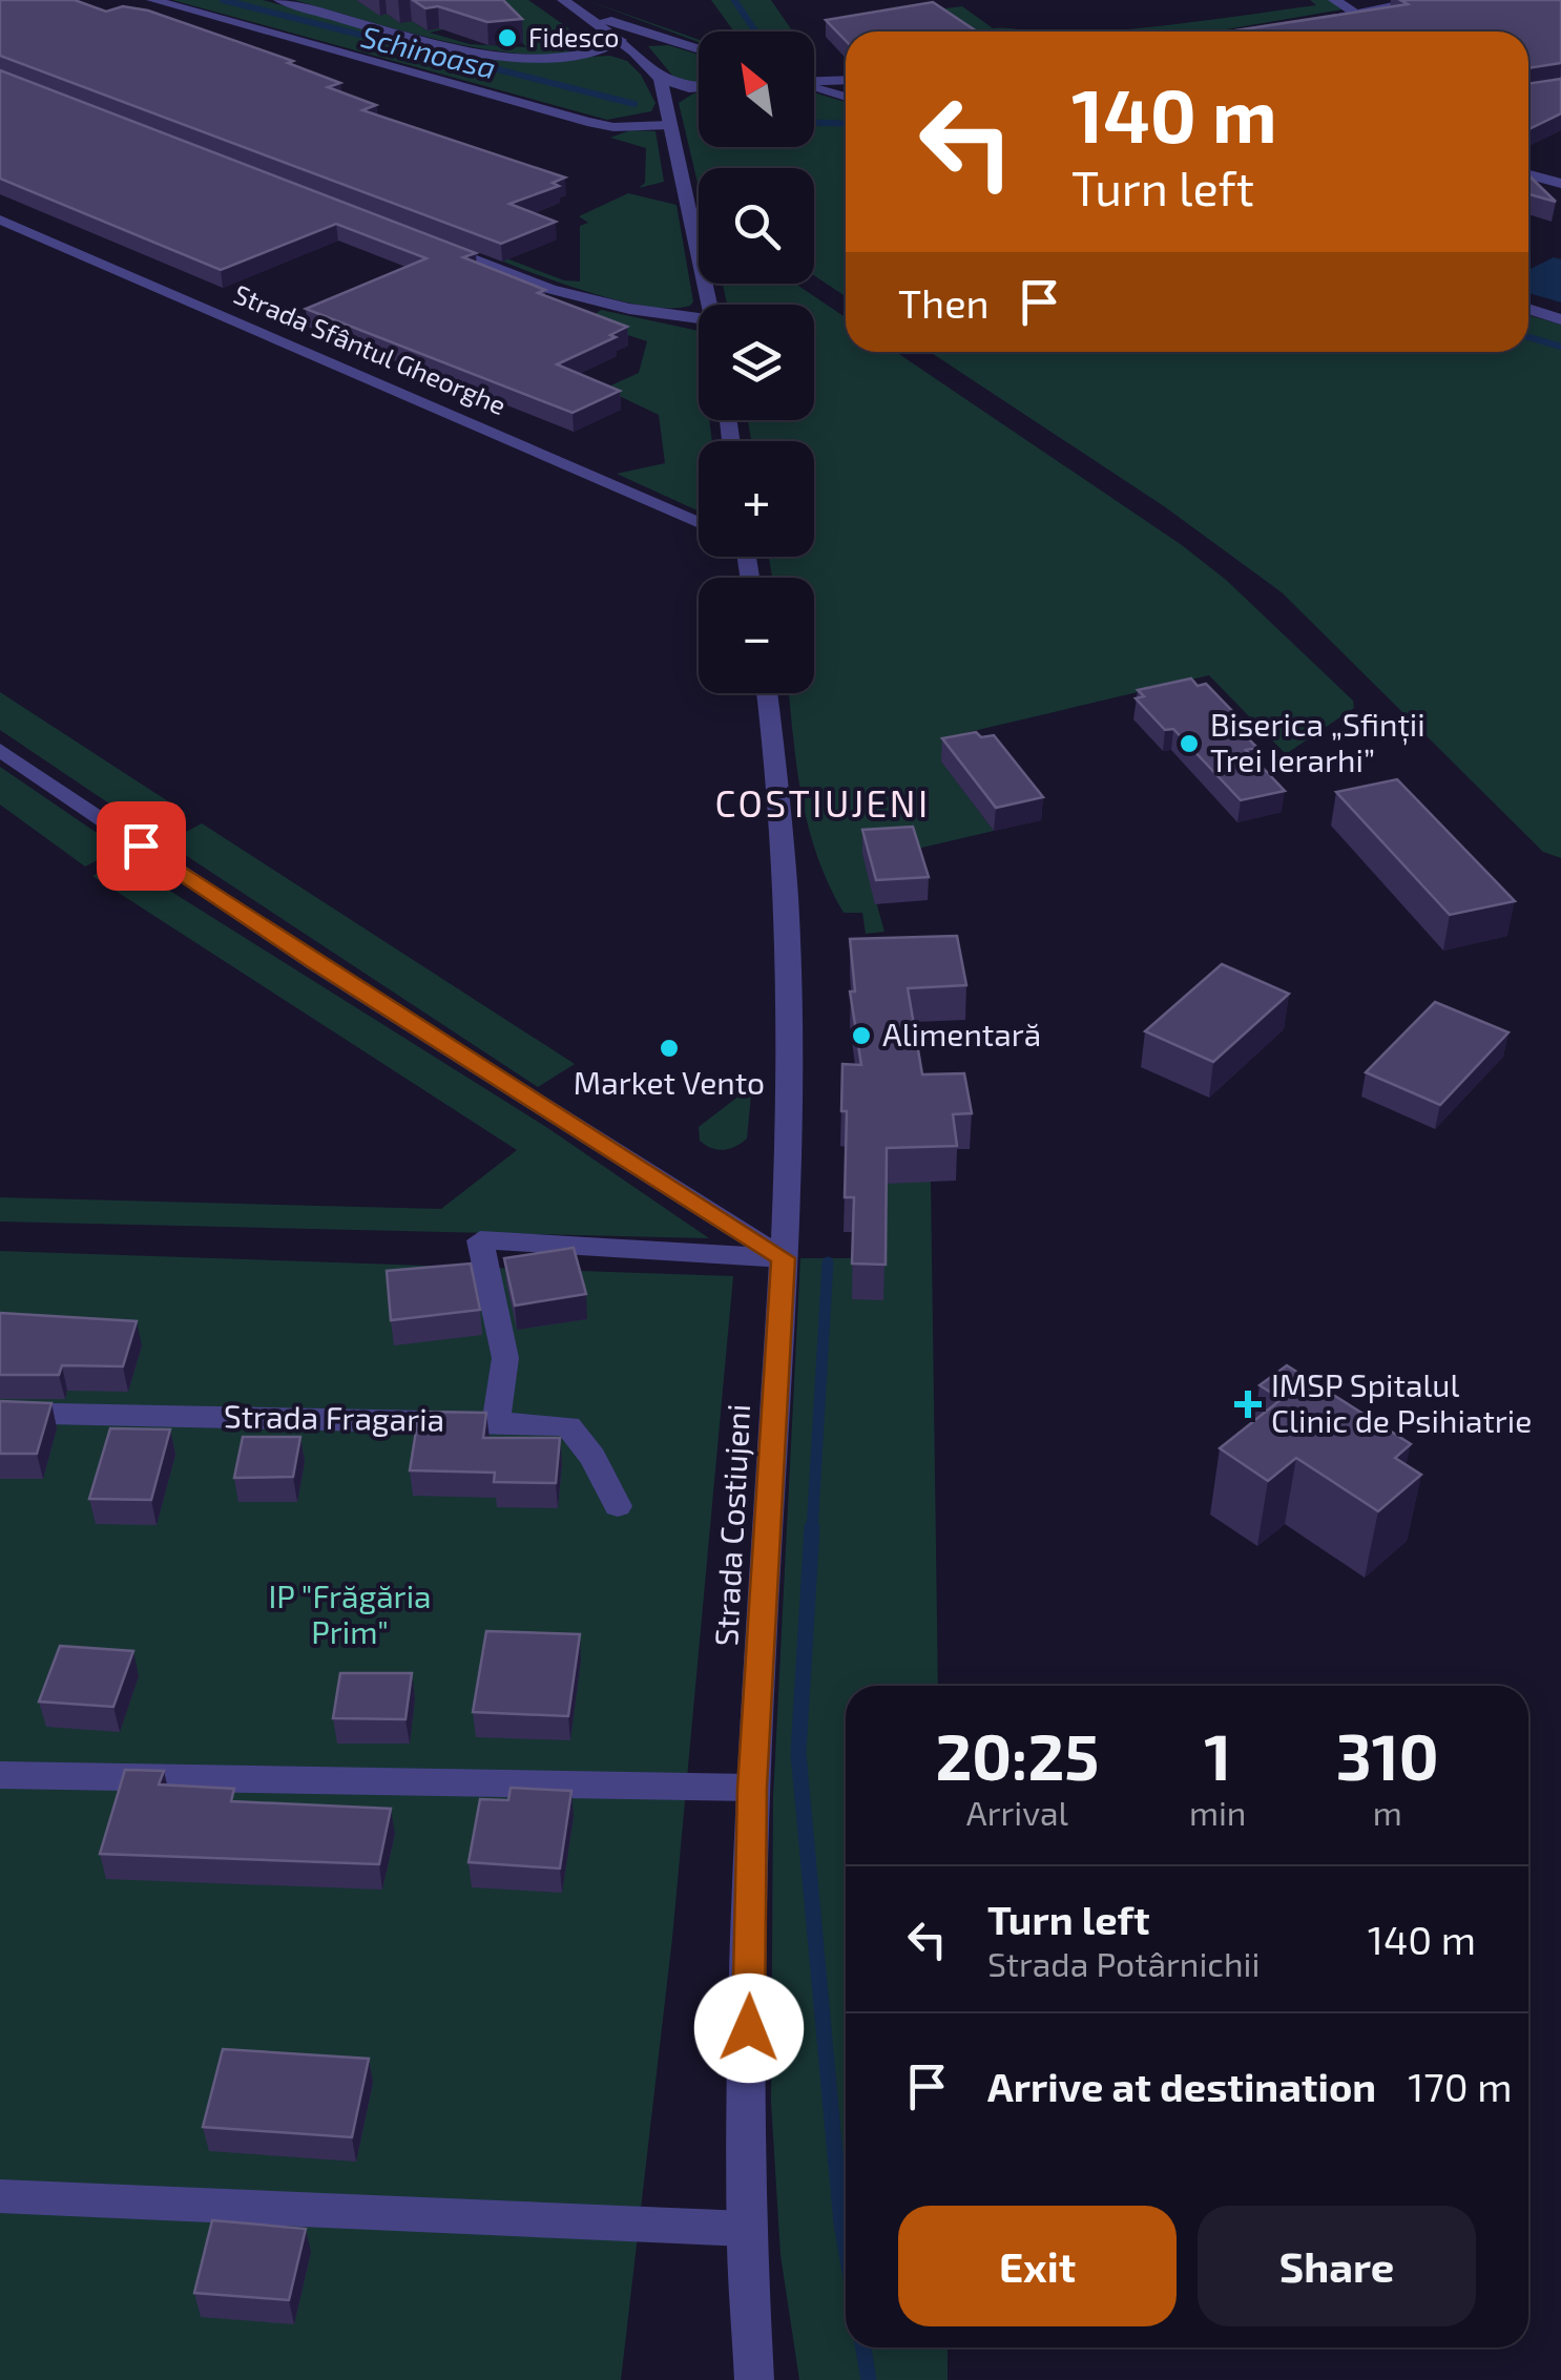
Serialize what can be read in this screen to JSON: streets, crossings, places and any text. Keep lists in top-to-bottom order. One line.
{"streets":{"street":["Strada Sfântul Gheorghe","Strada Fragaria","Strada Costiujeni"]},"districts":["COSTIUJENI"],"water":["Schinoasa"],"parks":["IP \"Frăgăria Prim\""],"places":{"other":["Fidesco","Biserica „Sfinții Trei Ierarhi”","Alimentară","Market Vento"],"health":["IMSP Spitalul Clinic de Psihiatrie"]},"north":"top left","page":{"map_buttons":["+","−"],"turn":["140 m","Turn left"],"then":"Then","eta":["20:25","Arrival","1","min","310","m"],"list":[{"name":"Turn left","note":"Strada Potârnichii","value":"140 m"},{"name":"Arrive at destination","value":"170 m"}],"buttons":["Exit","Share"]}}
